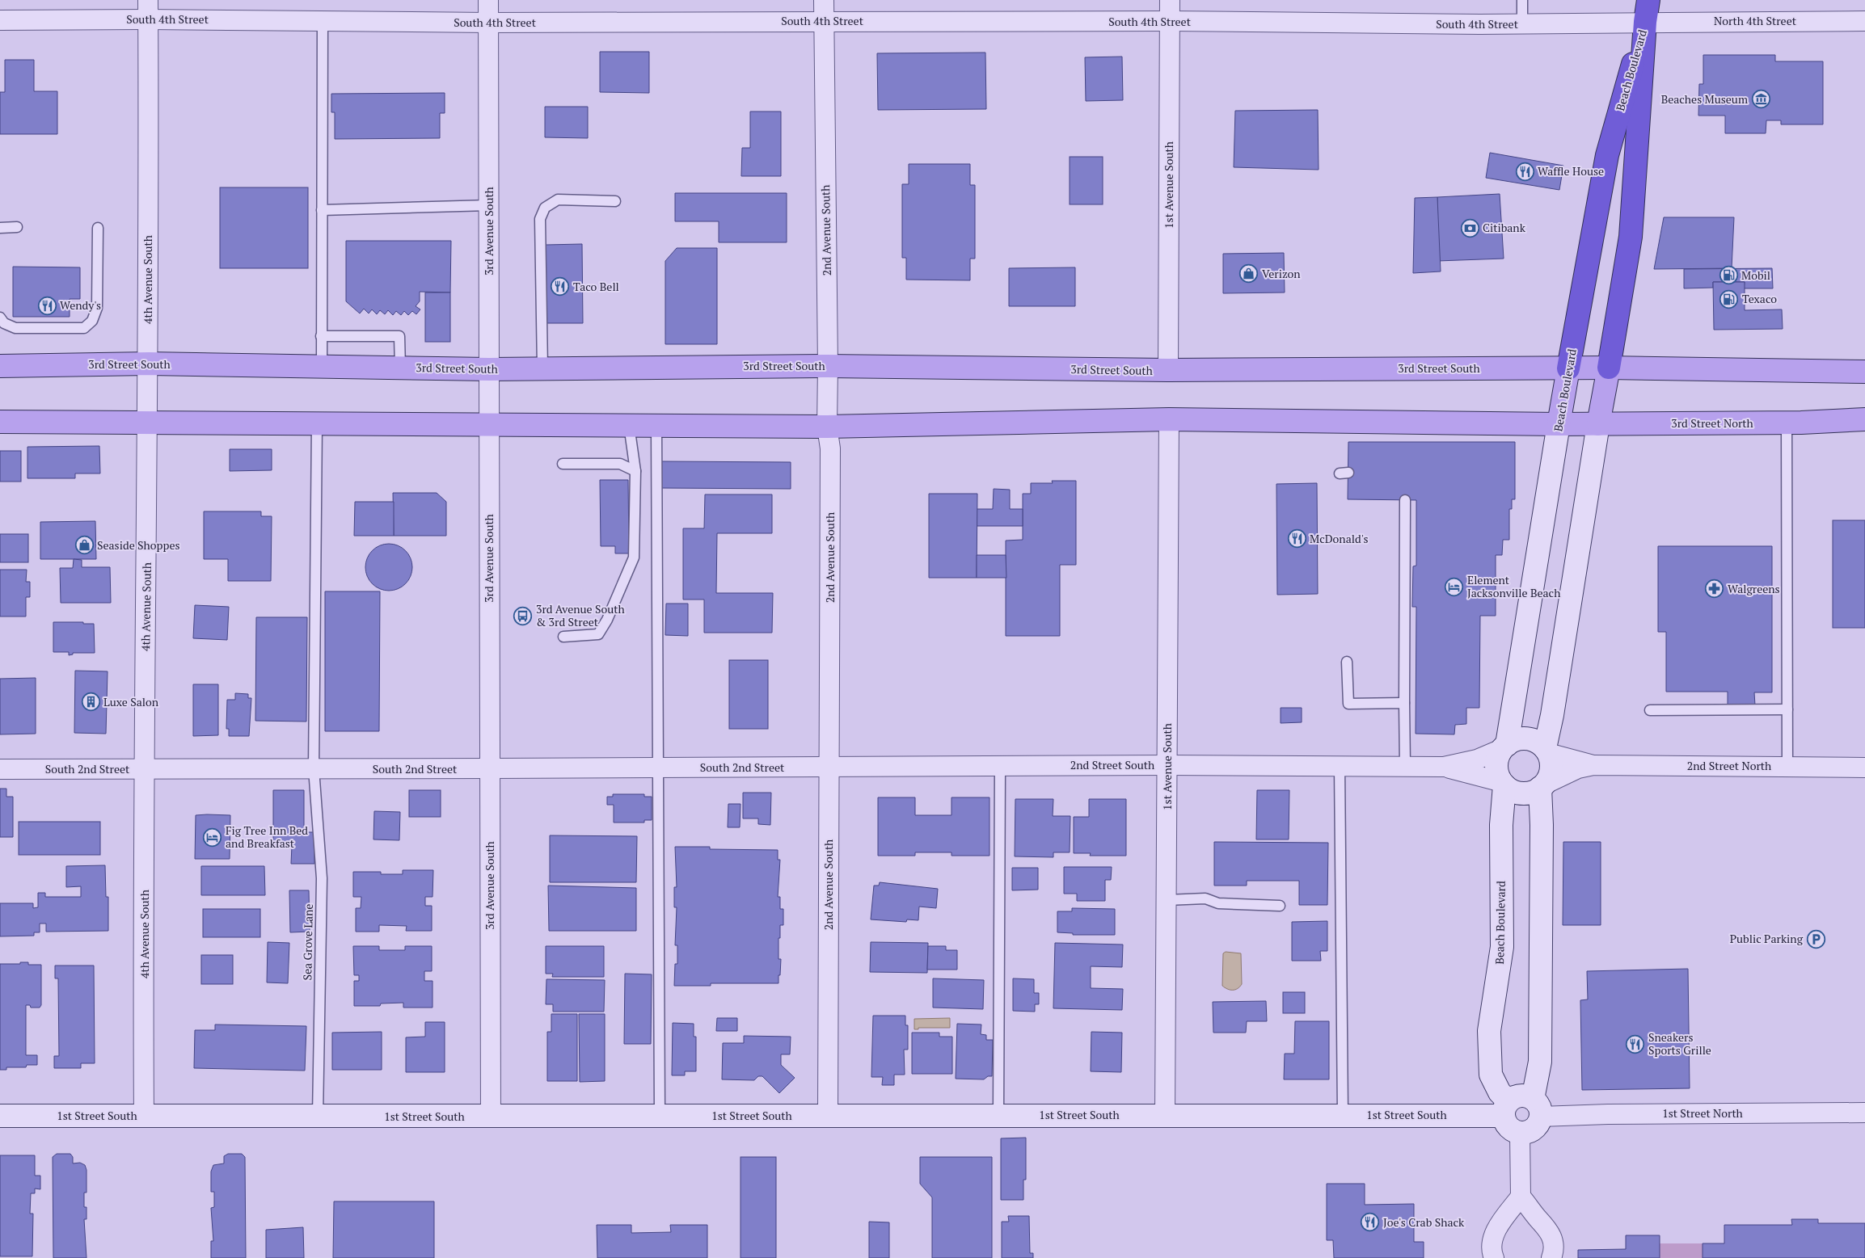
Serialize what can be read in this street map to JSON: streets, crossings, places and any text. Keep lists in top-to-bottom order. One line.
{"streets":{"highway":["Beach Boulevard"],"main road":["3rd Street South","3rd Street North"],"street":["South 4th Street","North 4th Street","1st Avenue South","2nd Avenue South","3rd Avenue South","4th Avenue South","2nd Street South","2nd Street North","South 2nd Street","1st Street North","1st Street South"],"lane":["Sea Grove Lane"]},"crossings":[["South 4th Street","North 4th Street"],["South 4th Street","Beach Boulevard"],["South 4th Street","1st Avenue South"],["South 4th Street","2nd Avenue South"],["South 4th Street","3rd Avenue South"],["South 4th Street","4th Avenue South"],["North 4th Street","Beach Boulevard"],["Beach Boulevard","3rd Street South"],["Beach Boulevard","3rd Street North"],["Beach Boulevard","1st Street North"],["Beach Boulevard","1st Street South"],["1st Avenue South","3rd Street South"],["1st Avenue South","2nd Street South"],["1st Avenue South","1st Street South"],["2nd Avenue South","3rd Street South"],["2nd Avenue South","2nd Street South"],["2nd Avenue South","South 2nd Street"],["2nd Avenue South","1st Street South"],["3rd Avenue South","3rd Street South"],["3rd Avenue South","South 2nd Street"],["3rd Avenue South","1st Street South"],["4th Avenue South","3rd Street South"],["4th Avenue South","South 2nd Street"],["4th Avenue South","1st Street South"],["2nd Street South","South 2nd Street"],["South 2nd Street","Sea Grove Lane"],["Sea Grove Lane","1st Street South"],["1st Street North","1st Street South"]],"places":{"museum":["Beaches Museum"],"restaurant":["Waffle House","Taco Bell","Wendy's","McDonald's","Sneakers Sports Grille","Joe's Crab Shack"],"bank":["Citibank"],"shop":["Verizon","Seaside Shoppes"],"fuel station":["Mobil","Texaco"],"hotel":["Element Jacksonville Beach","Fig Tree Inn Bed and Breakfast"],"pharmacy":["Walgreens"],"bus stop":["3rd Avenue South & 3rd Street"],"building":["Luxe Salon"],"parking":["Public Parking"]}}
